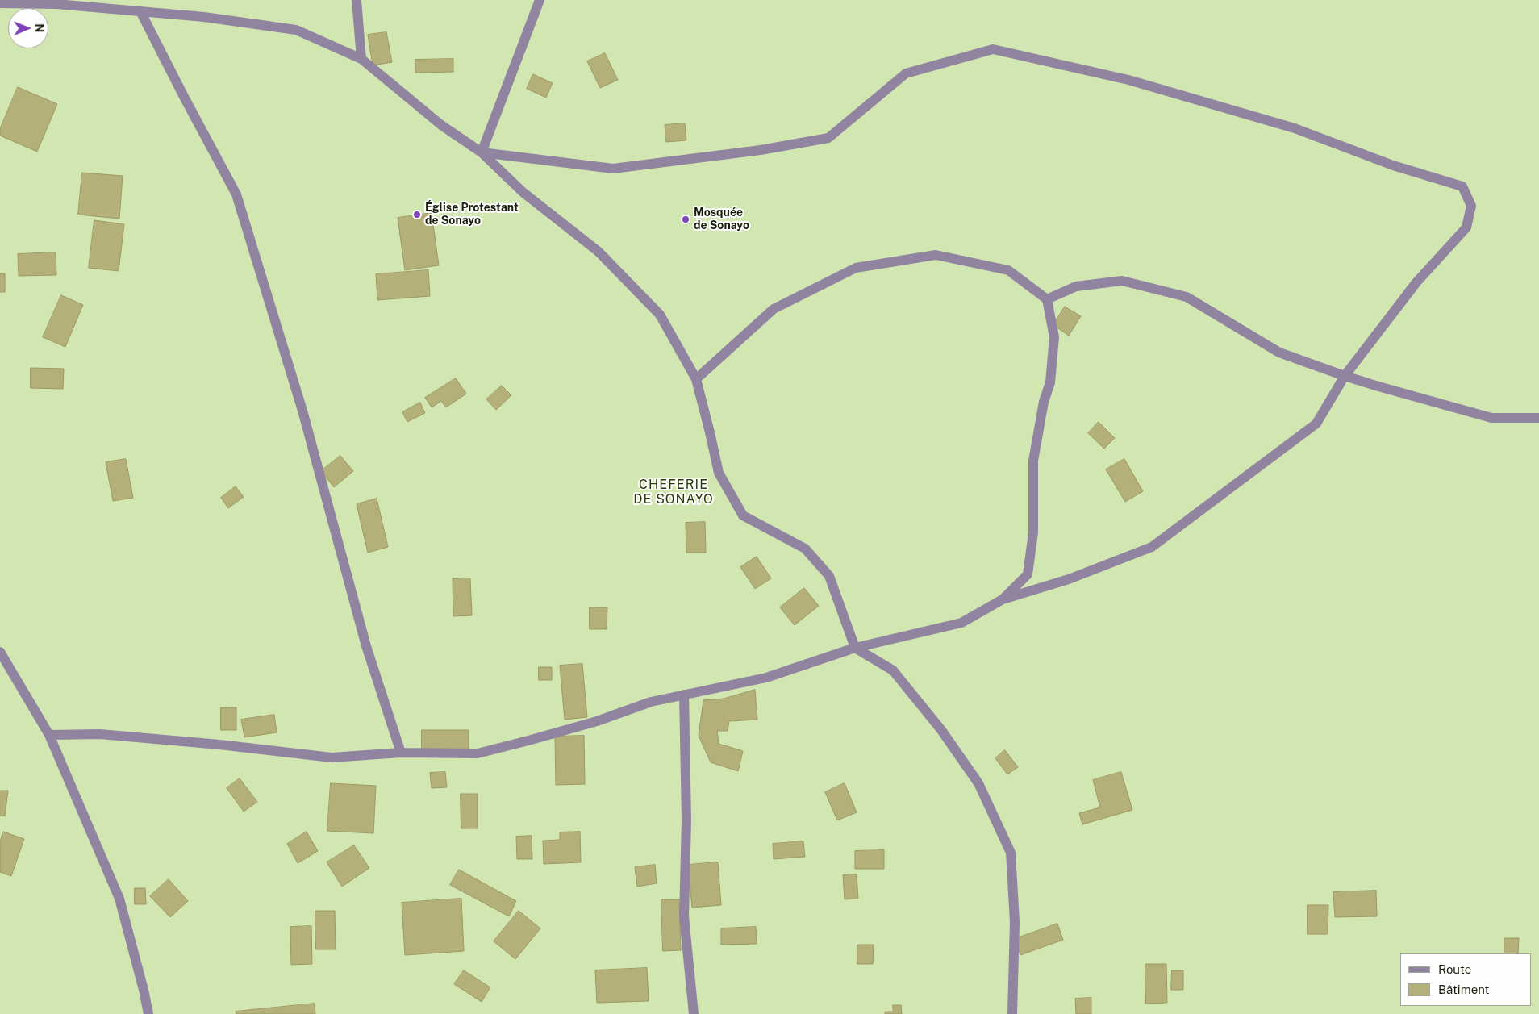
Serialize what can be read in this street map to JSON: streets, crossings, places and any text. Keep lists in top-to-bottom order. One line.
{"districts":["CHEFERIE DE SONAYO"],"places":["Église Protestant de Sonayo","Mosquée de Sonayo"],"legend":["Route","Bâtiment"],"north":"right"}
